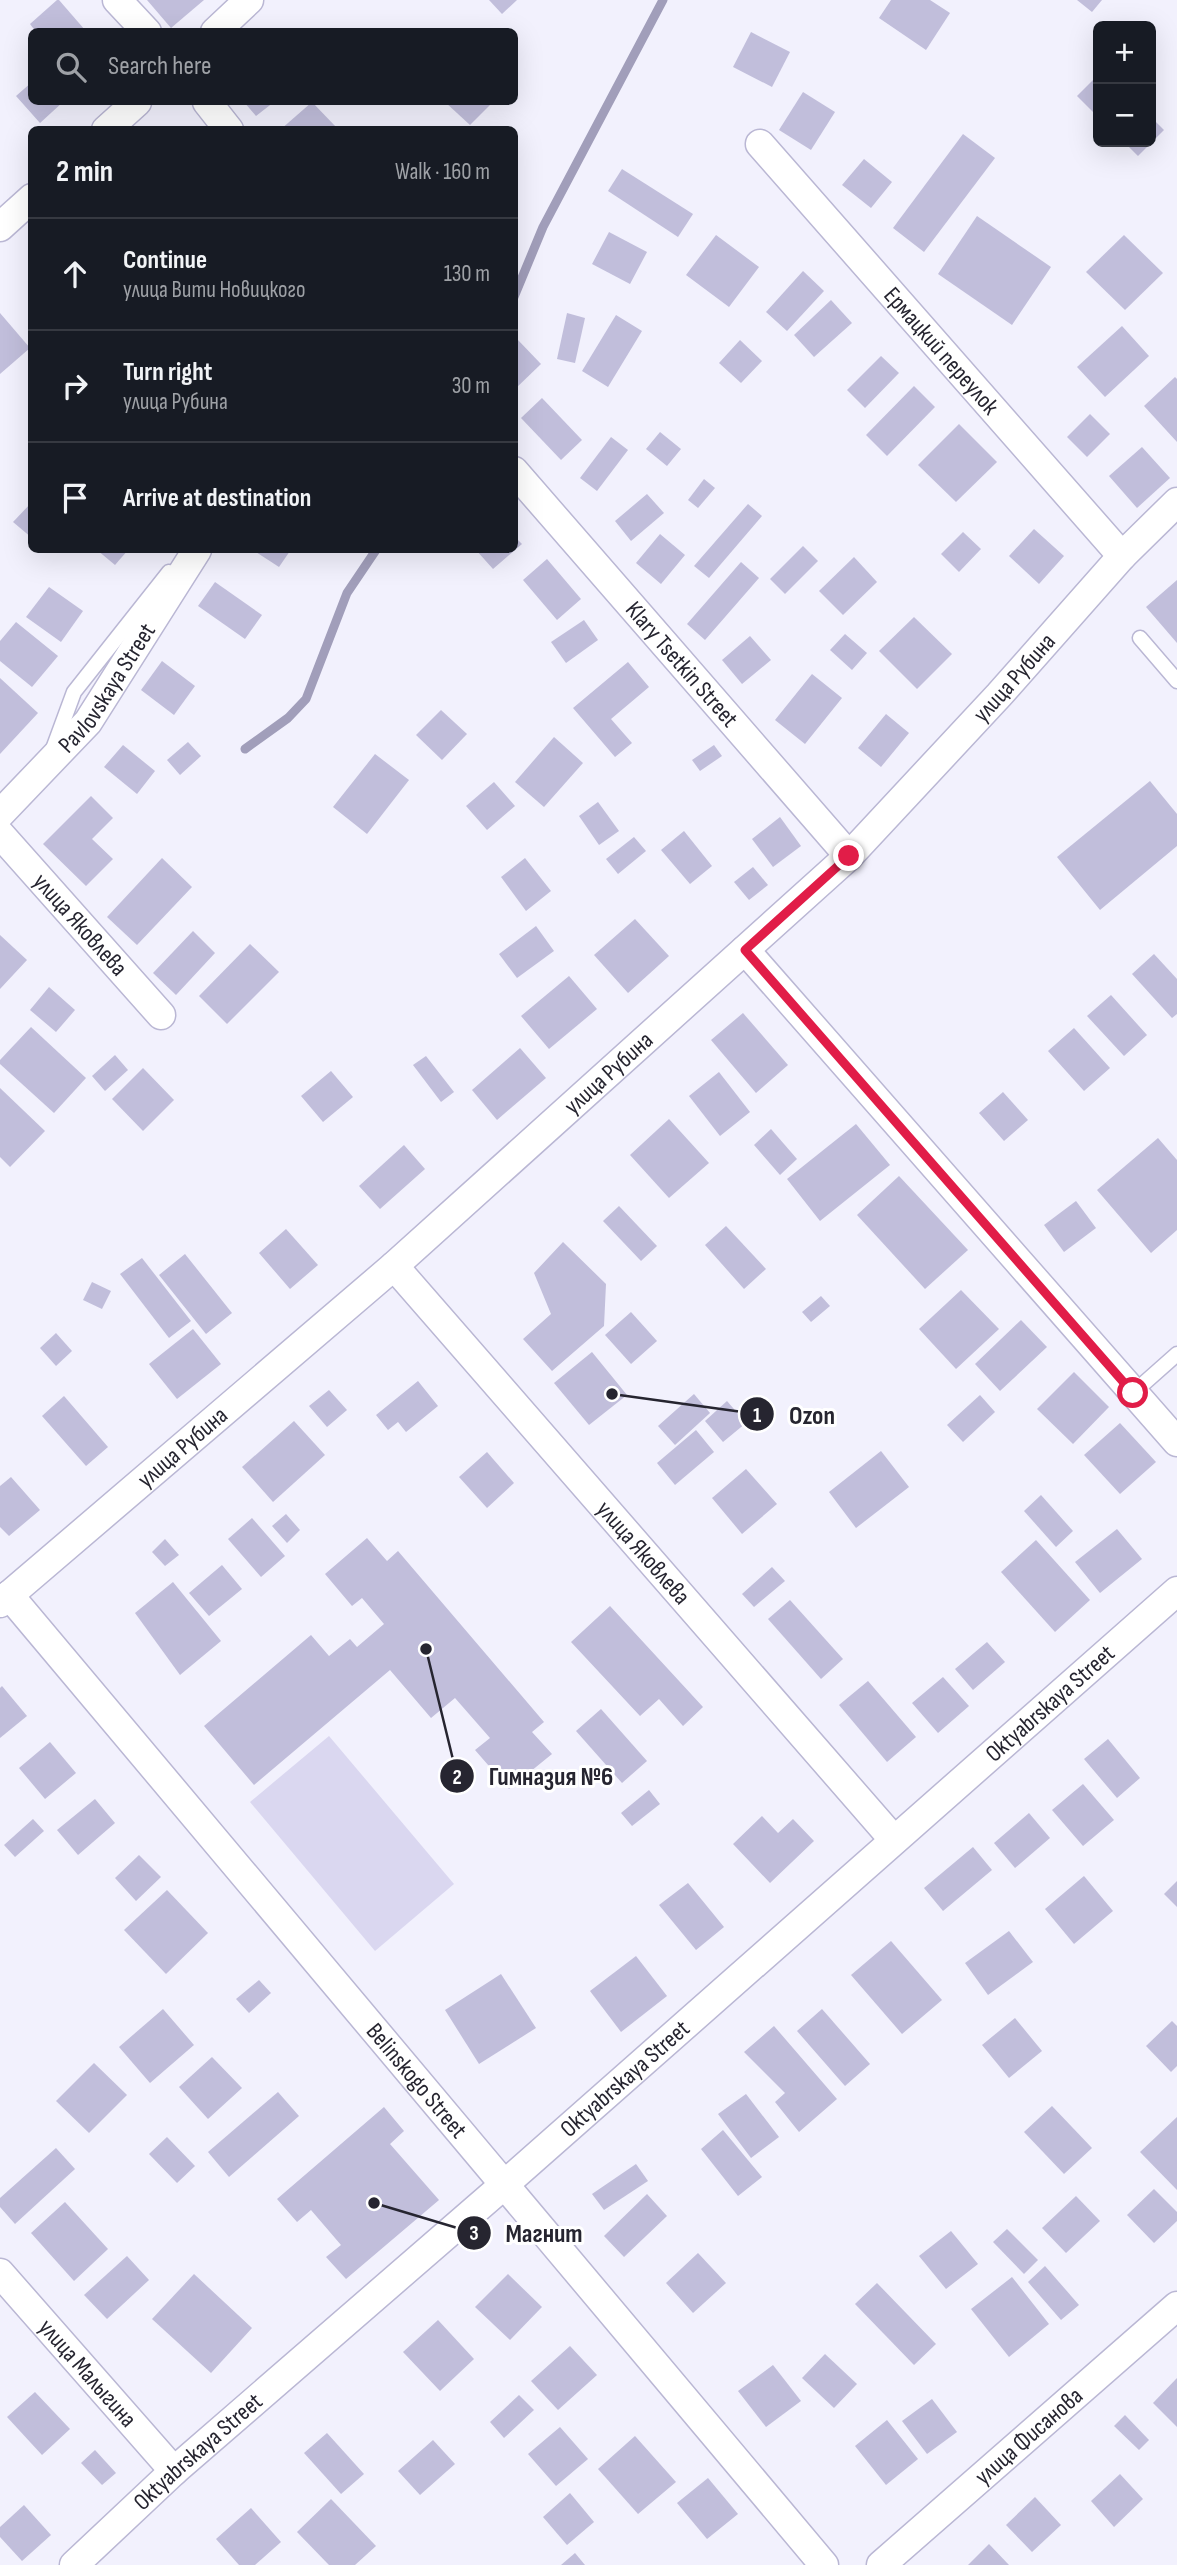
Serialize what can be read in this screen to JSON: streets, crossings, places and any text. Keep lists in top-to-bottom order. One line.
{"streets":{"street":["Ермацкий переулок","Klary Tsetkin Street","улица Рубина","Pavlovskaya Street","улица Яковлева","Oktyabrskaya Street","Belinskogo Street","улица Малыгина","улица Фисанова"]},"crossings":[["Ермацкий переулок","улица Рубина"],["Klary Tsetkin Street","улица Рубина"],["улица Рубина","улица Яковлева"],["улица Рубина","Belinskogo Street"],["улица Яковлева","Oktyabrskaya Street"],["Oktyabrskaya Street","Belinskogo Street"],["Oktyabrskaya Street","улица Малыгина"]],"places":["Ozon","Гимназия №6","Магнит"],"page":{"map_buttons":["+","−"],"search":"Search here","heading":["2 min","Walk · 160 m"],"list":[["Continue","улица Вити Новицкого","130 m"],["Turn right","улица Рубина","30 m"],"Arrive at destination"]}}
